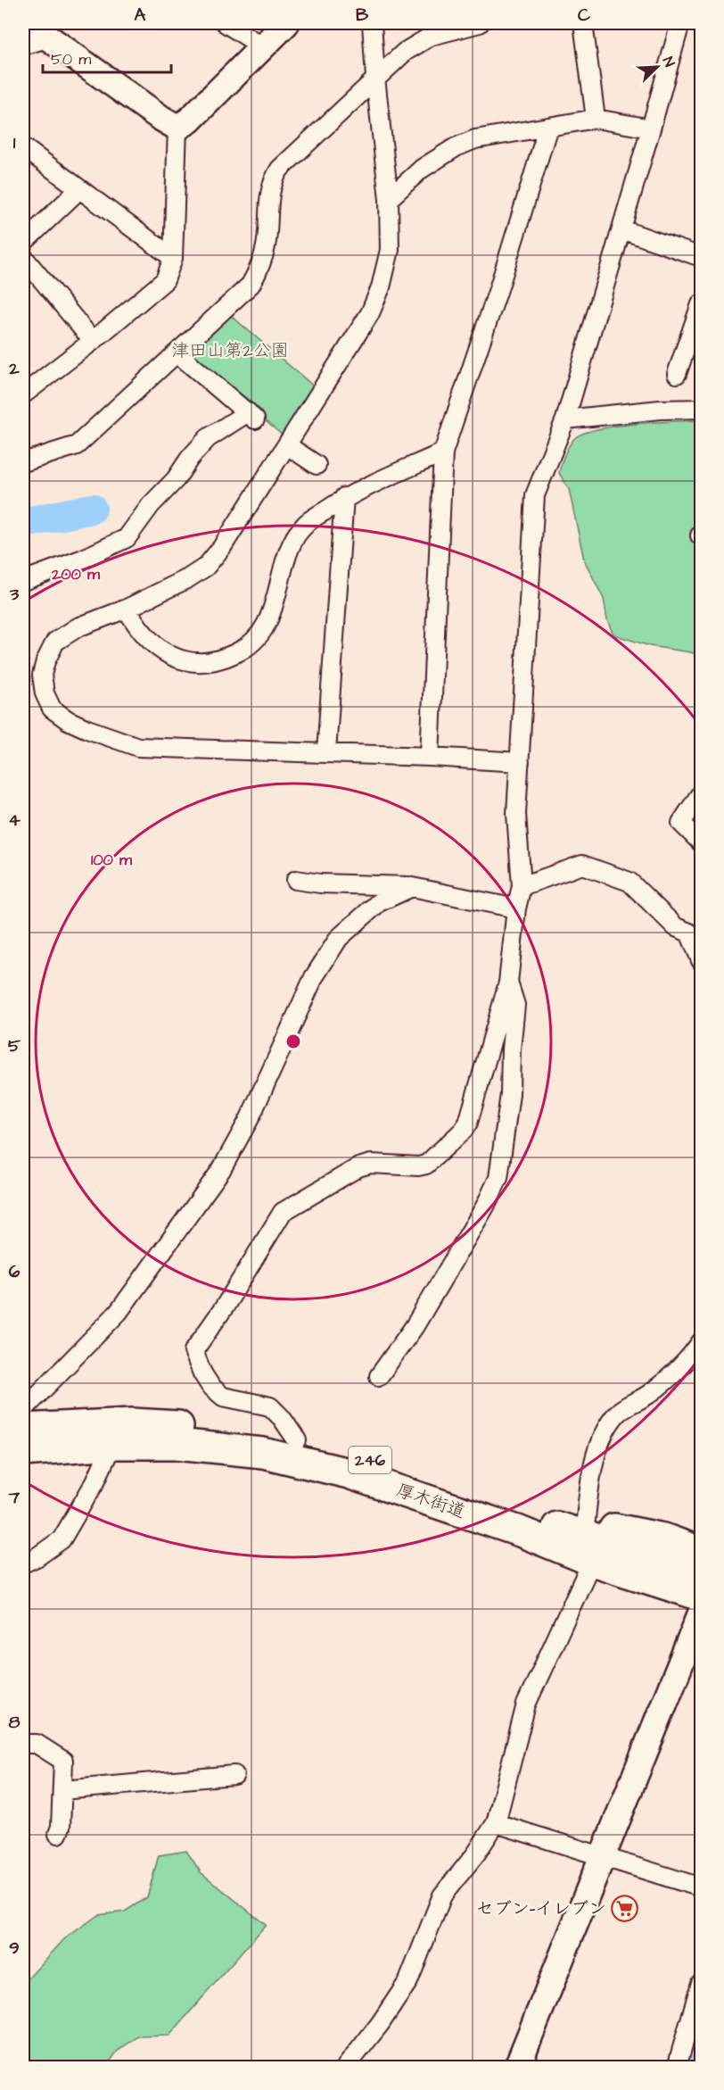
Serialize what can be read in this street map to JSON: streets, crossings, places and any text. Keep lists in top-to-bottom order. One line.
{"streets":{"highway":["246","厚木街道"]},"crossings":[["246","厚木街道"]],"parks":["津田山第2公園"],"places":{"supermarket":["セブン-イレブン"]},"scale_bar":"50 m","north":"top right","grid":{"columns":["A","B","C"],"rows":["1","2","3","4","5","6","7","8","9"]},"rings":["200 m","100 m"]}
